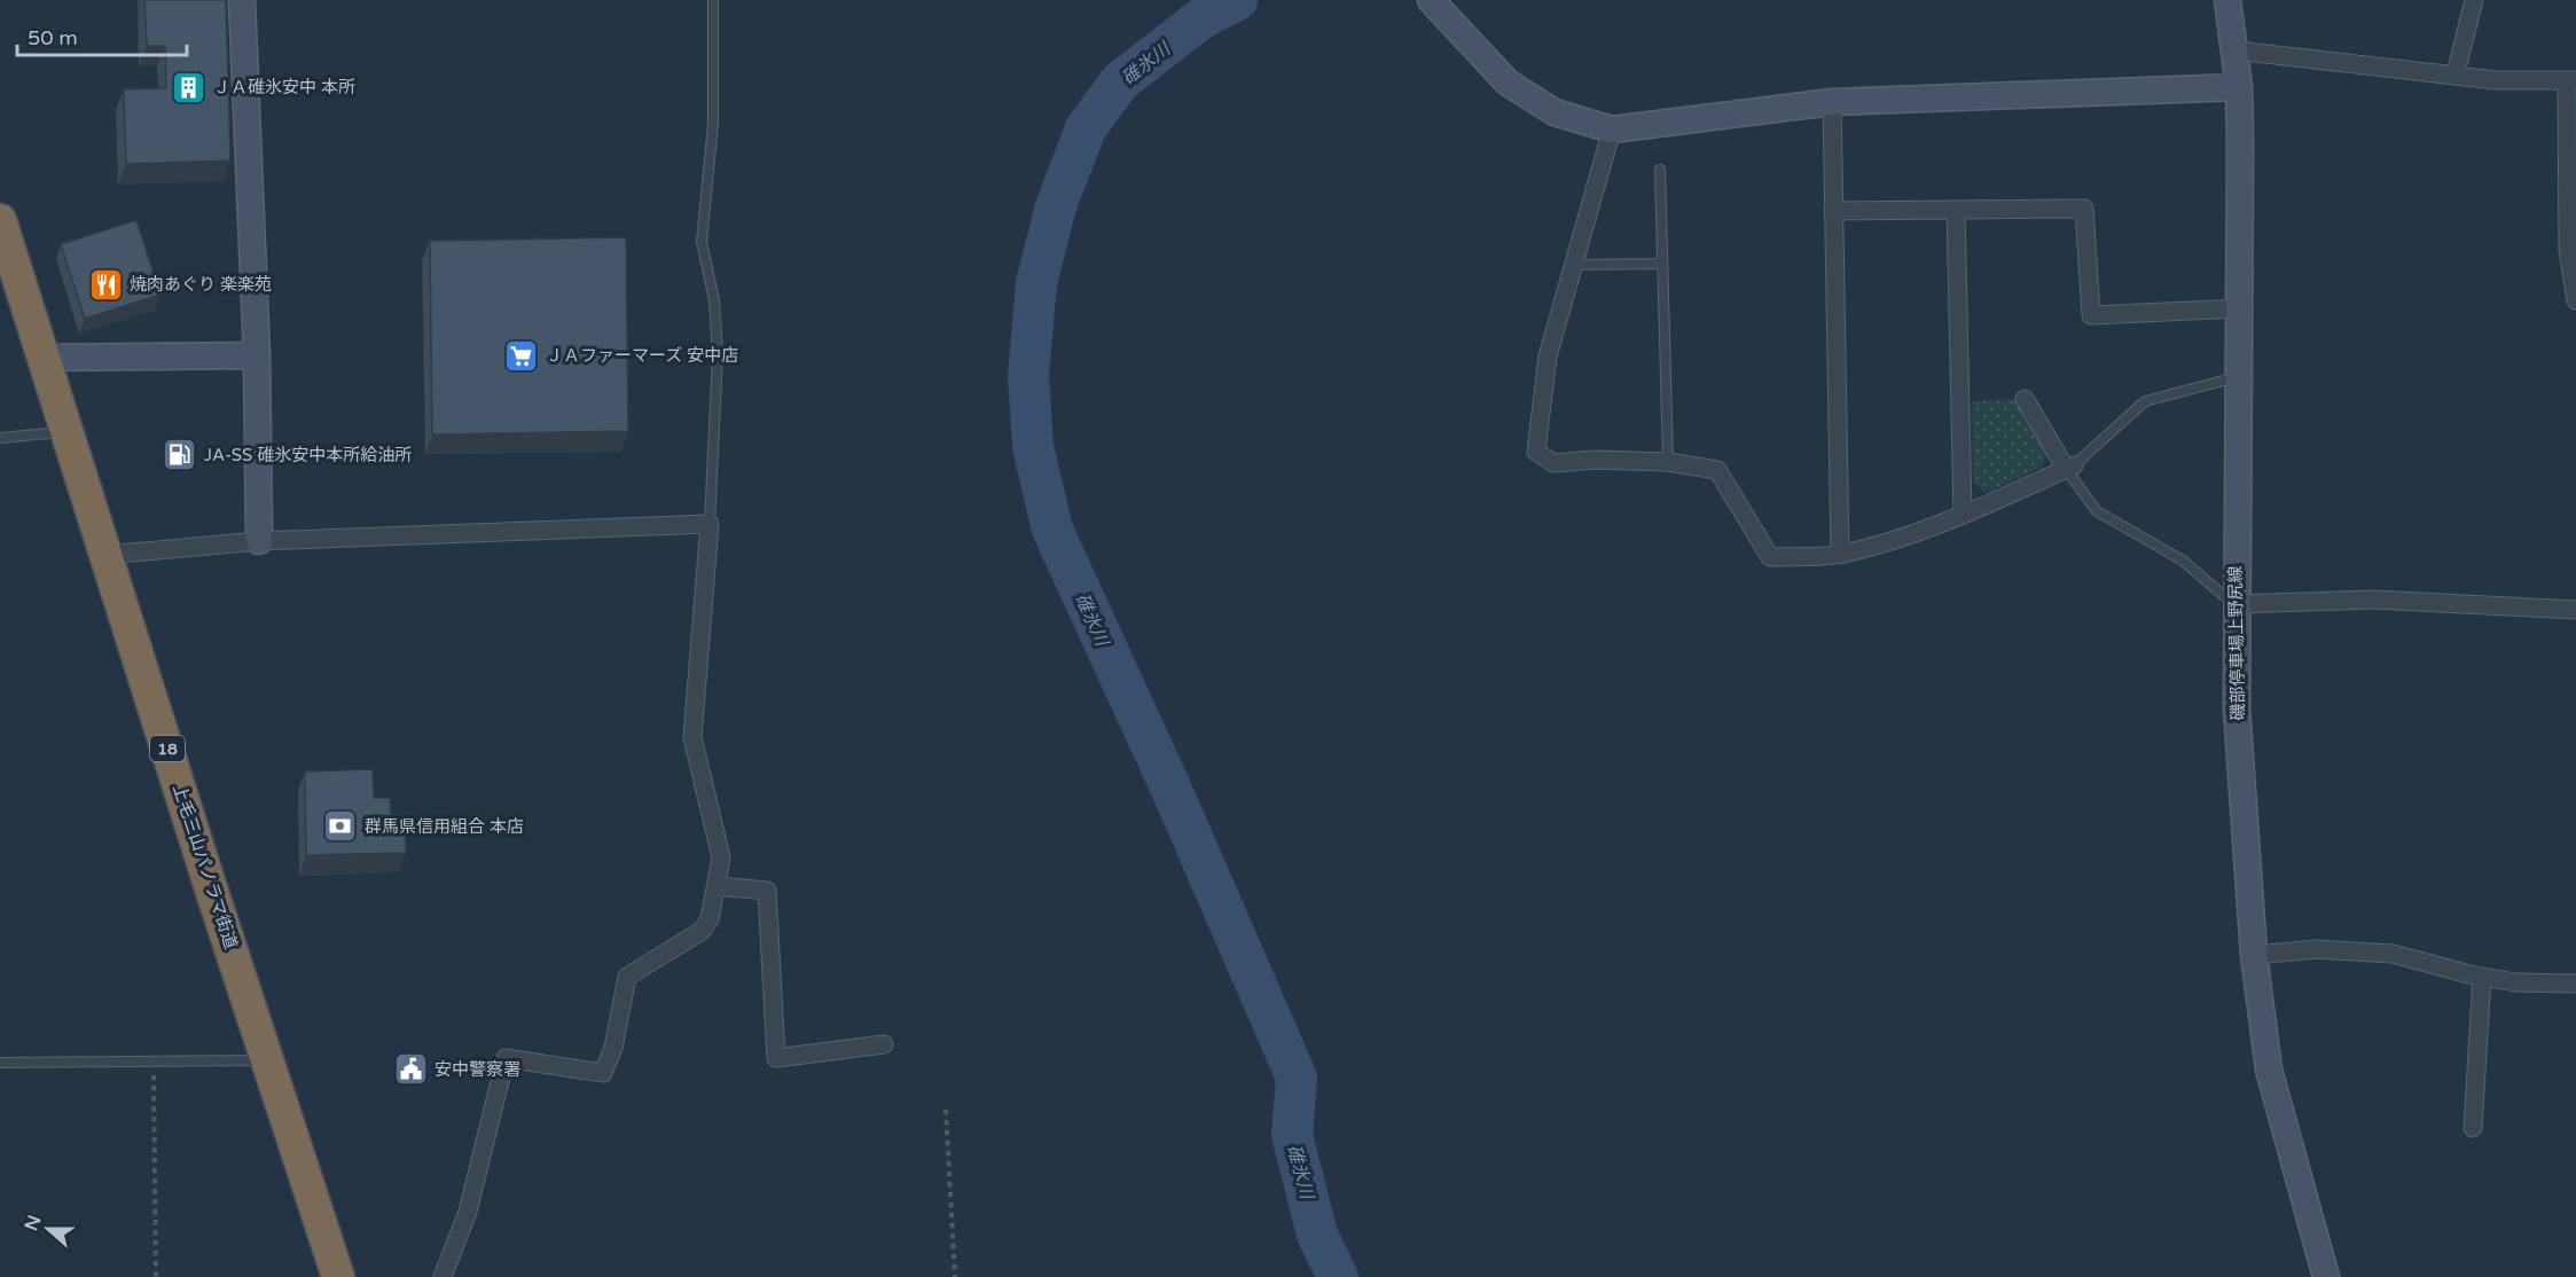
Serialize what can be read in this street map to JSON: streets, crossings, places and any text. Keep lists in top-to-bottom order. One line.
{"streets":{"highway":["18","上毛三山パノラマ街道"],"street":["磯部停車場上野尻線"]},"water":["碓氷川"],"places":{"building":["ＪＡ碓氷安中 本所"],"restaurant":["焼肉あぐり 楽楽苑"],"supermarket":["ＪＡファーマーズ 安中店"],"fuel station":["JA-SS 碓氷安中本所給油所"],"bank":["群馬県信用組合 本店"],"public building":["安中警察署"]},"scale_bar":"50 m","north":"left"}
